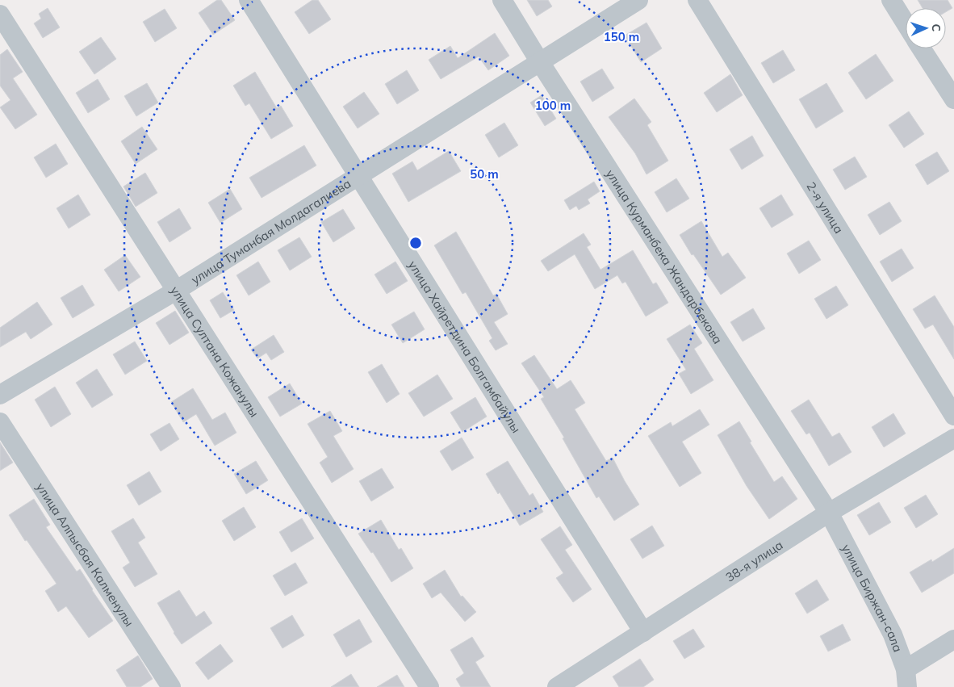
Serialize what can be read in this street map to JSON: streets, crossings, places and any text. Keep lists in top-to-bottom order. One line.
{"streets":{"street":["2-я улица","улица Туманбая Молдагалиева","улица Курманбека Жандарбекова","улица Хайретдина Болгамбайулы","улица Султана Кожанулы","улица Алпысбая Калменулы","38-я улица","улица Биржан-сала"]},"crossings":[["улица Туманбая Молдагалиева","улица Курманбека Жандарбекова"],["улица Туманбая Молдагалиева","улица Хайретдина Болгамбайулы"],["улица Туманбая Молдагалиева","улица Султана Кожанулы"],["улица Курманбека Жандарбекова","38-я улица"],["улица Курманбека Жандарбекова","улица Биржан-сала"],["улица Хайретдина Болгамбайулы","38-я улица"],["38-я улица","улица Биржан-сала"]],"north":"right","rings":["150 m","100 m","50 m"]}
